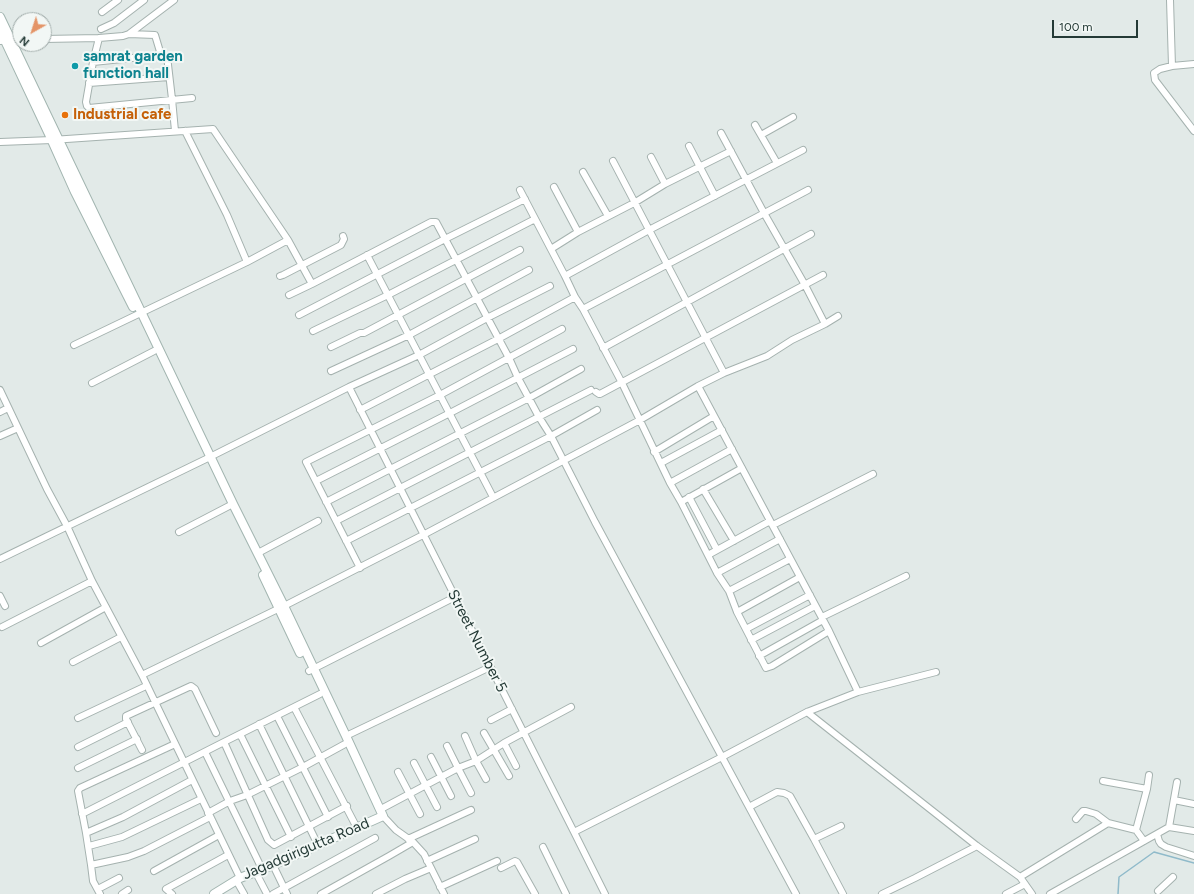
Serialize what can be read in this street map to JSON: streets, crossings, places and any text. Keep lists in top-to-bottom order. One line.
{"streets":{"street":["Street Number 5","Jagadgirigutta Road"]},"places":["samrat garden function hall","Industrial cafe"],"scale_bar":"100 m","north":"bottom left"}
